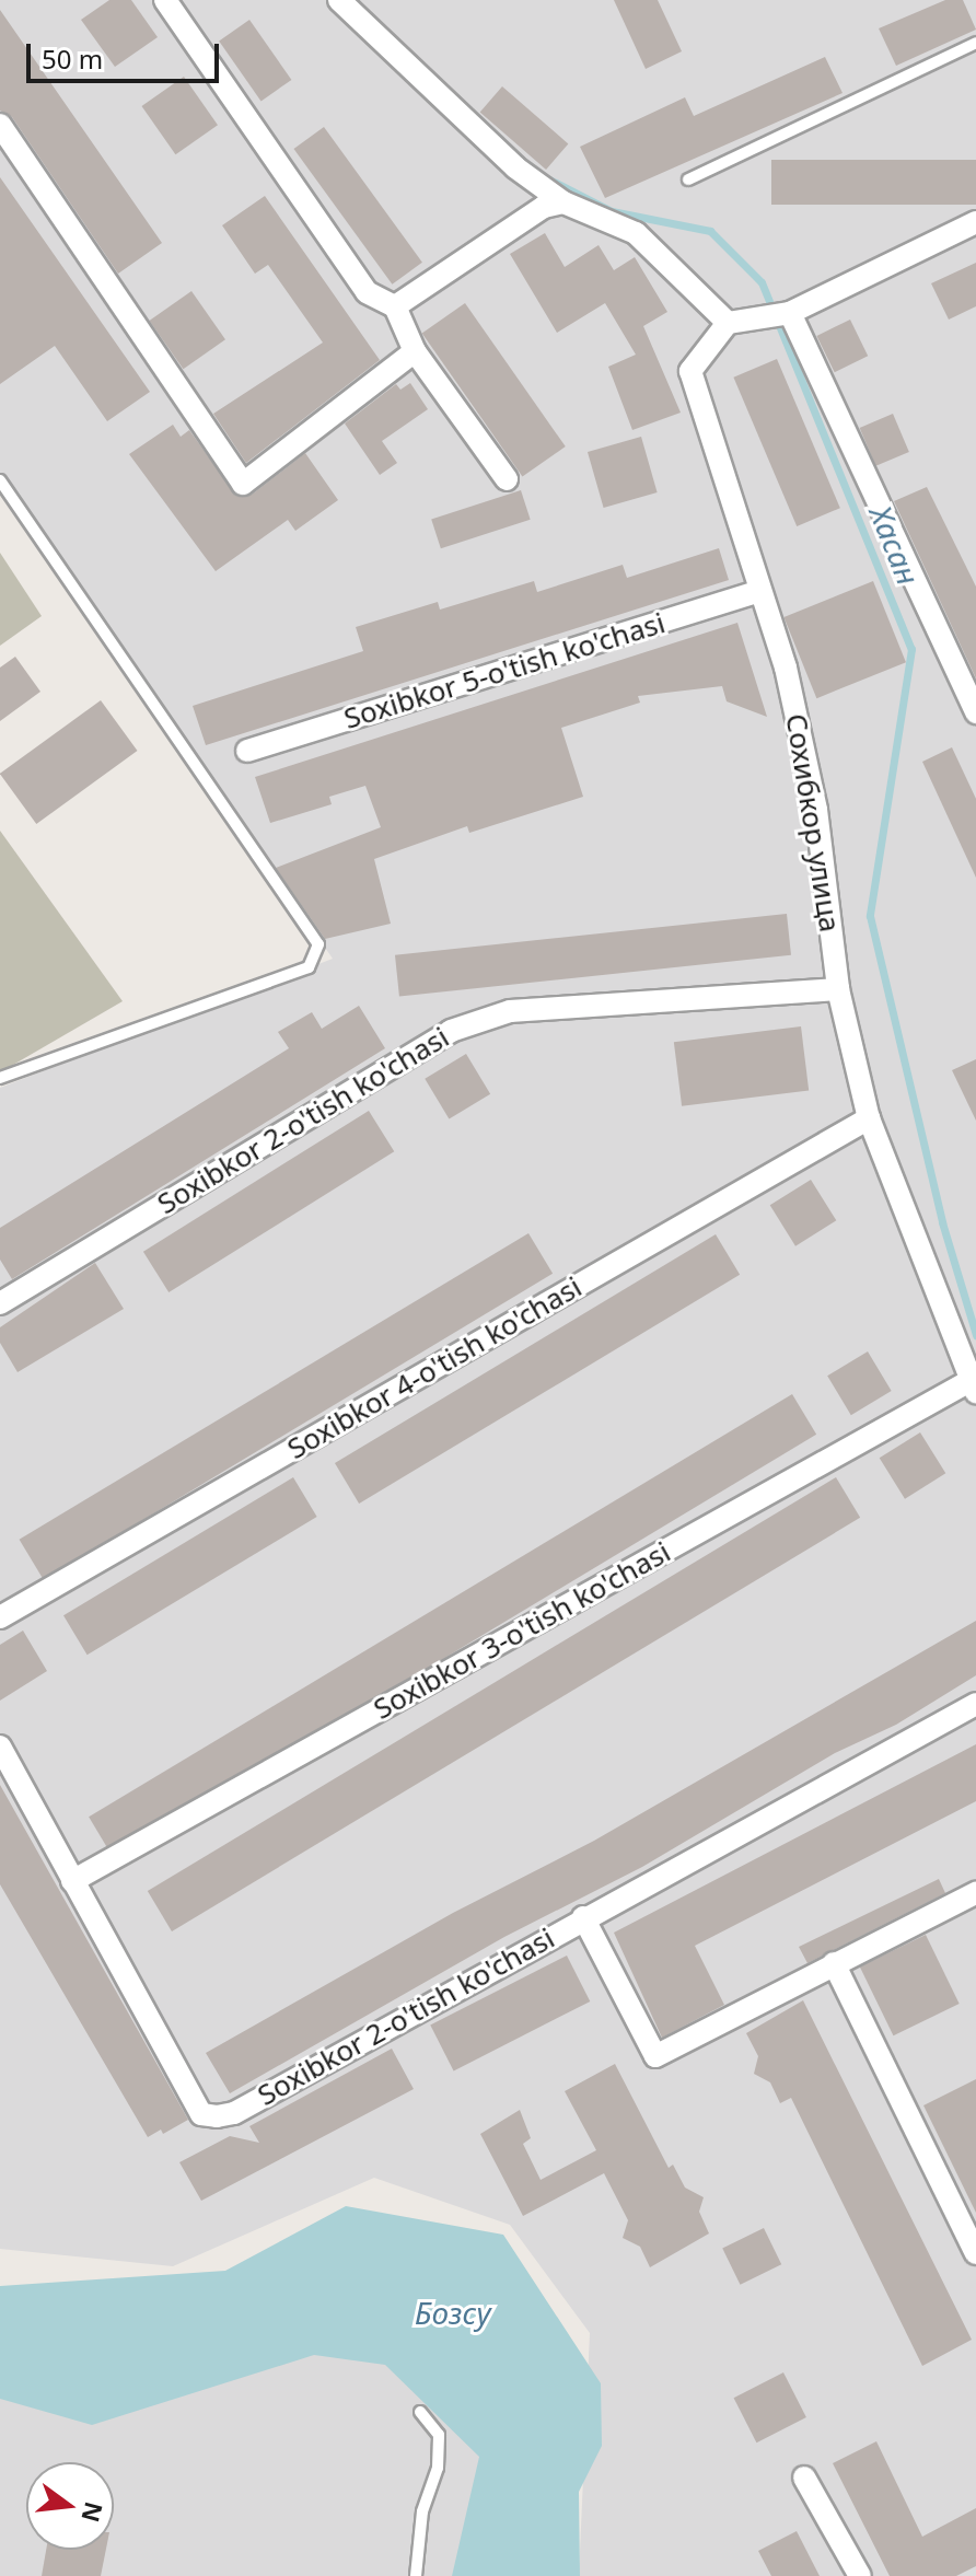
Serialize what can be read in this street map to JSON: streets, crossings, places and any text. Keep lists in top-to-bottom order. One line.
{"streets":{"street":["Soxibkor 5-o'tish ko'chasi","Сохибкор улица","Soxibkor 2-o'tish ko'chasi","Soxibkor 4-o'tish ko'chasi","Soxibkor 3-o'tish ko'chasi"]},"crossings":[["Soxibkor 5-o'tish ko'chasi","Сохибкор улица"],["Сохибкор улица","Soxibkor 2-o'tish ko'chasi"],["Сохибкор улица","Soxibkor 4-o'tish ko'chasi"],["Сохибкор улица","Soxibkor 3-o'tish ko'chasi"],["Soxibkor 2-o'tish ko'chasi","Soxibkor 3-o'tish ko'chasi"]],"water":["Хасан","Бозсу"],"scale_bar":"50 m","north":"right"}
